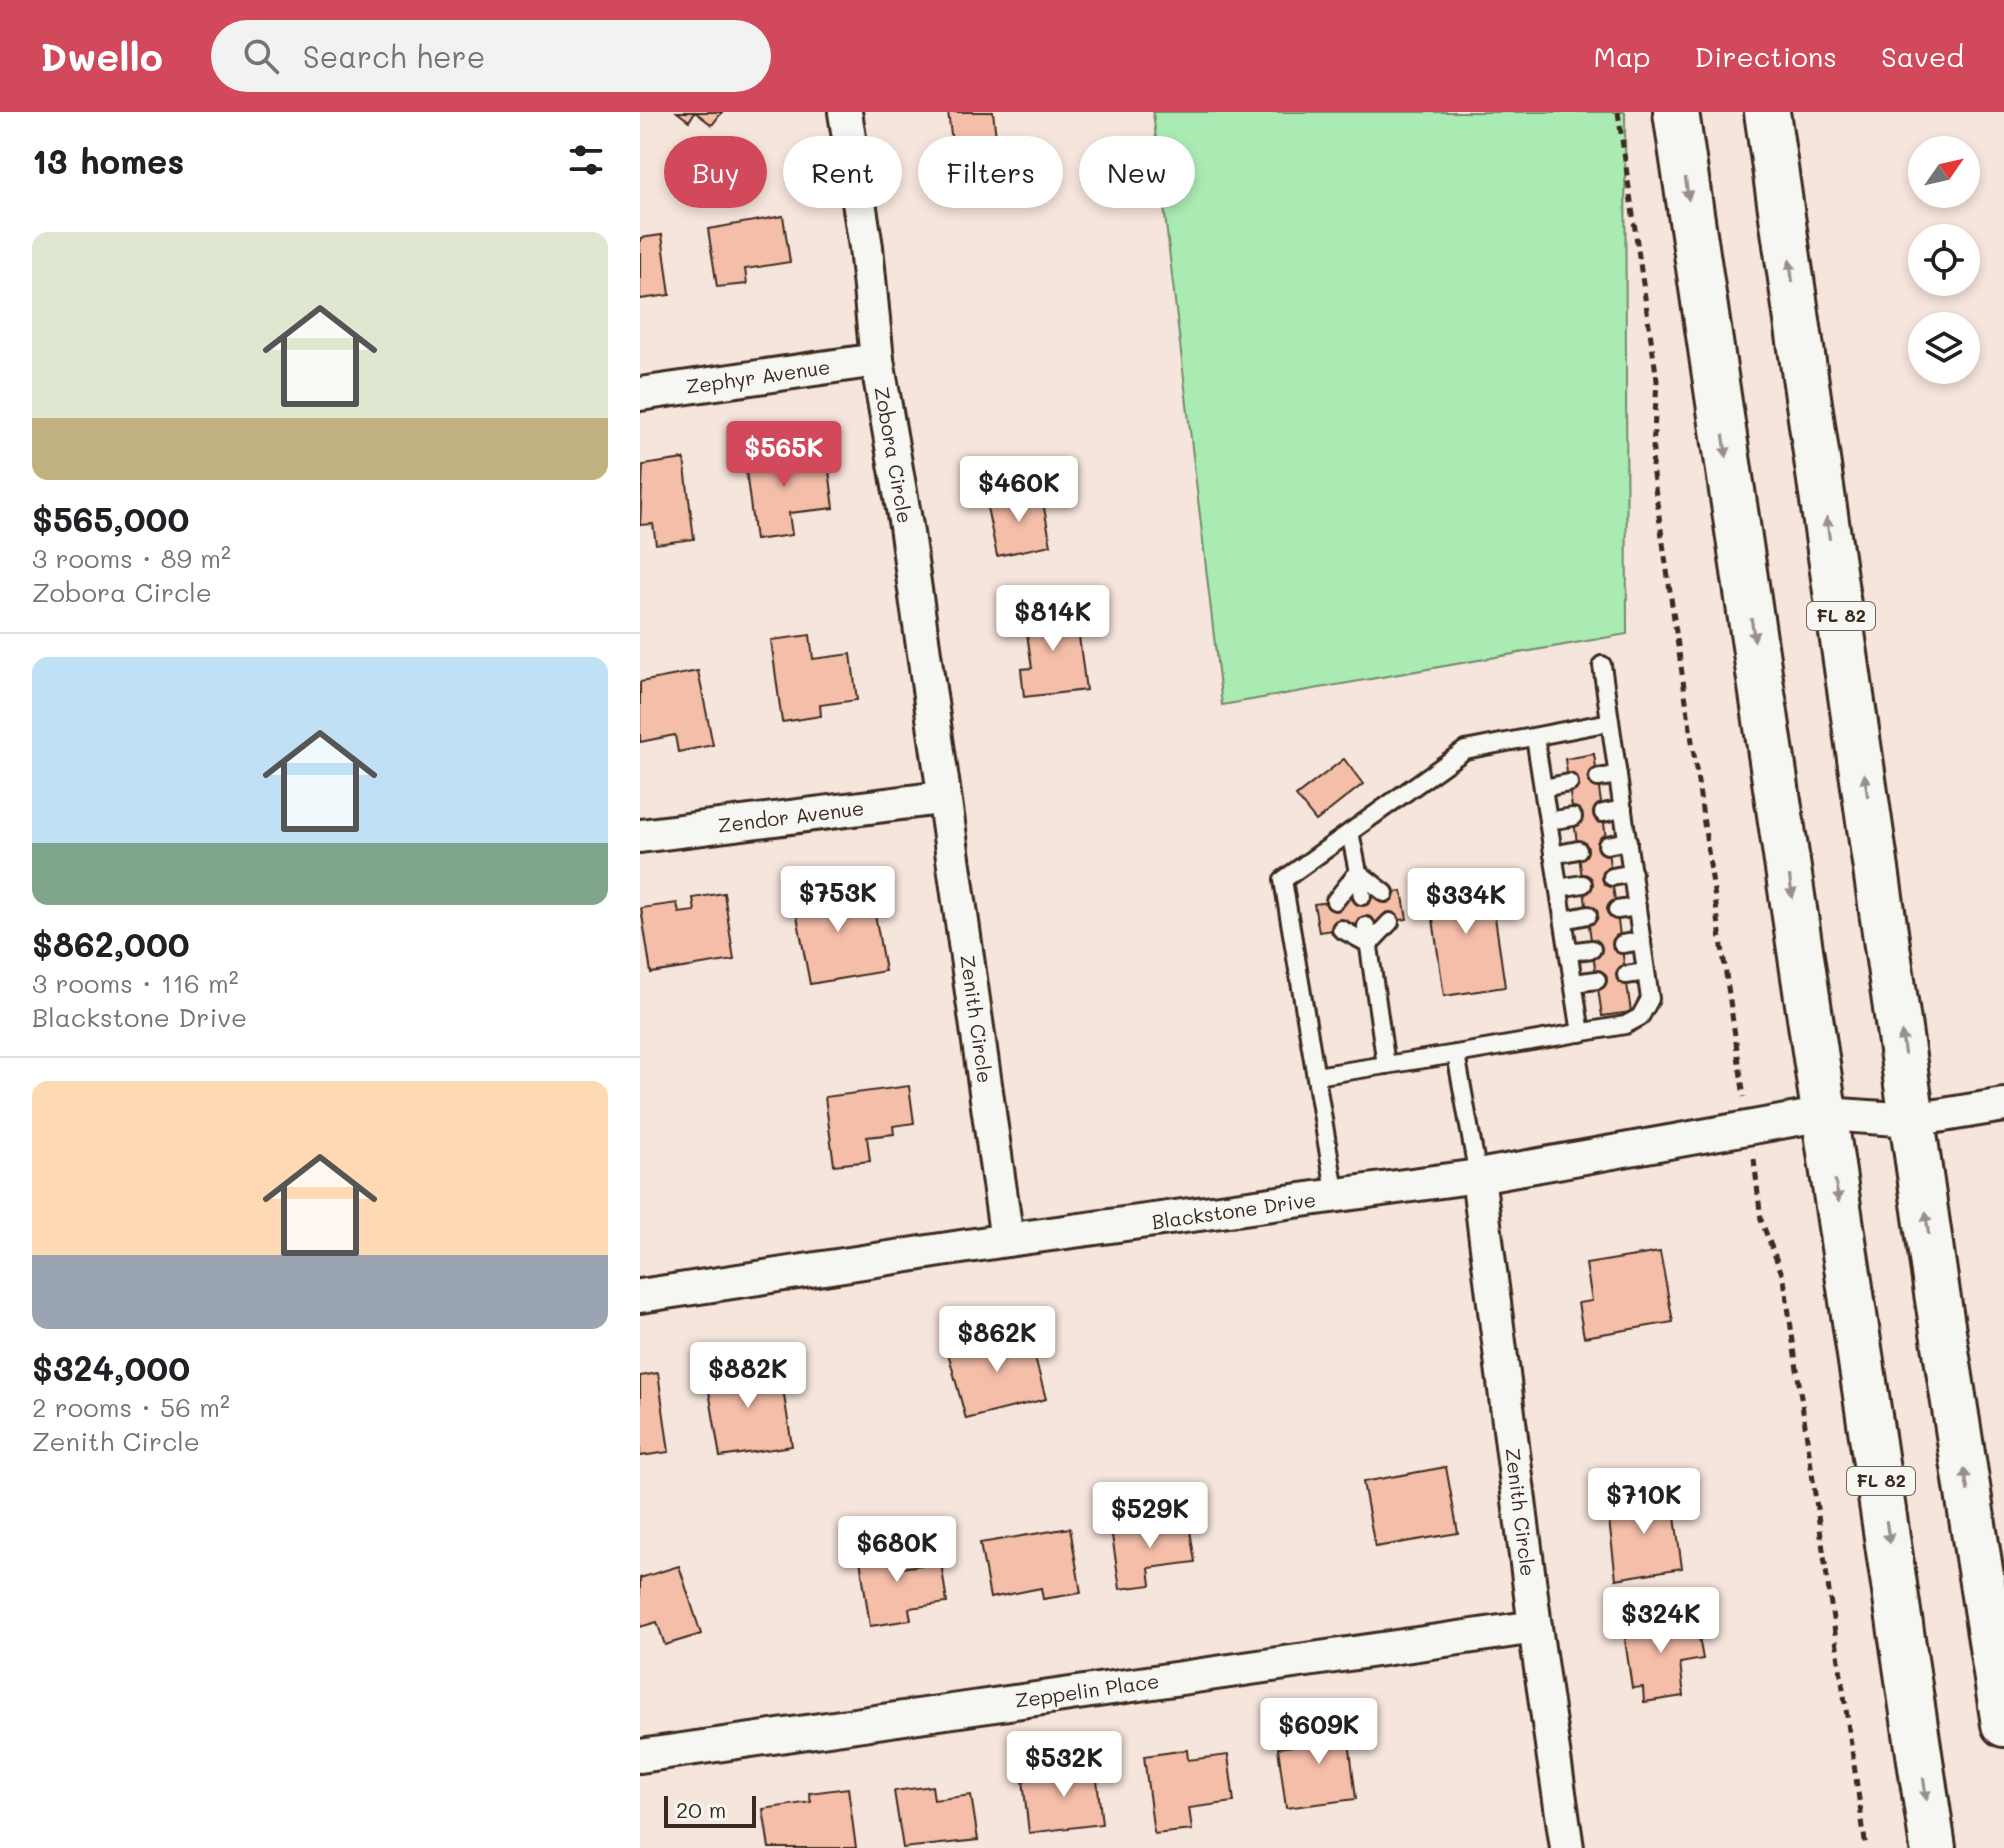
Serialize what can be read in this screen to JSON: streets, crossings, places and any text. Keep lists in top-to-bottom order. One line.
{"streets":{"highway":["FL 82"],"street":["Zephyr Avenue","Zobora Circle","Zendor Avenue","Zenith Circle","Blackstone Drive","Zeppelin Place"]},"crossings":[["Zephyr Avenue","Zobora Circle"],["Zobora Circle","Zendor Avenue"],["Zobora Circle","Zenith Circle"],["FL 82","Blackstone Drive"],["Zendor Avenue","Zenith Circle"],["Zenith Circle","Blackstone Drive"],["Zenith Circle","Zeppelin Place"]],"scale_bar":"20 m","north":"top right","page":{"header":"Dwello","search":"Search here","nav":["Map","Directions","Saved"],"heading":"13 homes","chip":["Buy","Rent","Filters","New"],"list":[{"name":"$565,000","note":"3 rooms · 89 m² · Zobora Circle"},{"name":"$862,000","note":"3 rooms · 116 m² · Blackstone Drive"},{"name":"$324,000","note":"2 rooms · 56 m² · Zenith Circle"}],"price":["$565K","$460K","$814K","$753K","$334K","$862K","$882K","$710K","$529K","$680K","$324K","$609K","$532K"],"scale":"20 m"}}
